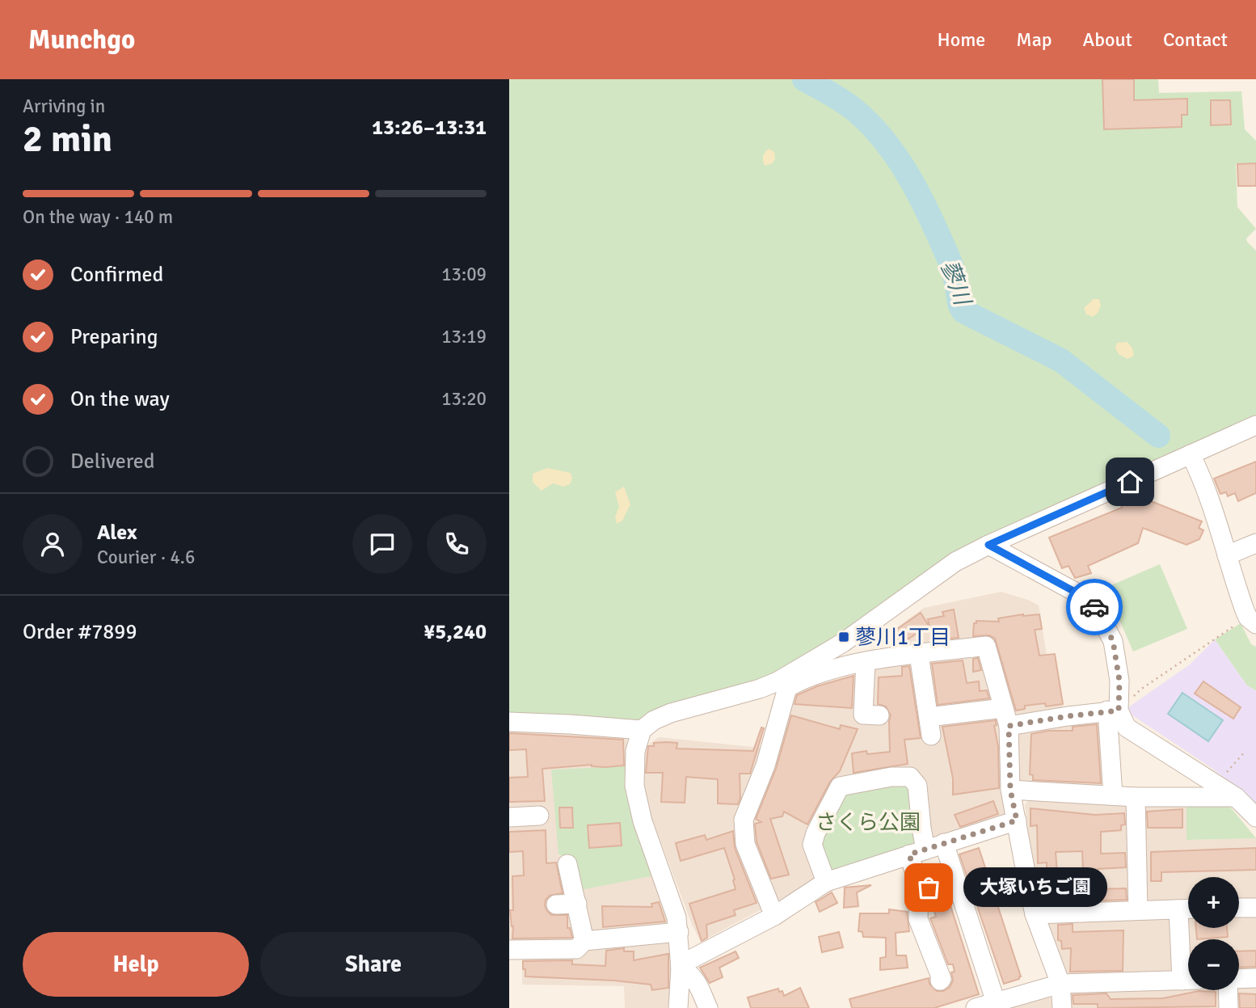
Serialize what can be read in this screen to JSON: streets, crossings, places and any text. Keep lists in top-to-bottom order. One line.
{"water":["蓼川"],"parks":["さくら公園"],"places":{"transit":["蓼川1丁目"],"other":["大塚いちご園"]},"page":{"header":"Munchgo","nav":["Home","Map","About","Contact"],"heading":["2 min","Arriving in","13:26–13:31"],"panel":["Alex","Courier · 4.6","Order #7899","¥5,240"],"bar":"On the way · 140 m","list":[["Confirmed","13:09"],["Preparing","13:19"],["On the way","13:20"],"Delivered"],"bubble":"大塚いちご園","map_buttons":["+","−"],"buttons":["Help","Share"]}}
